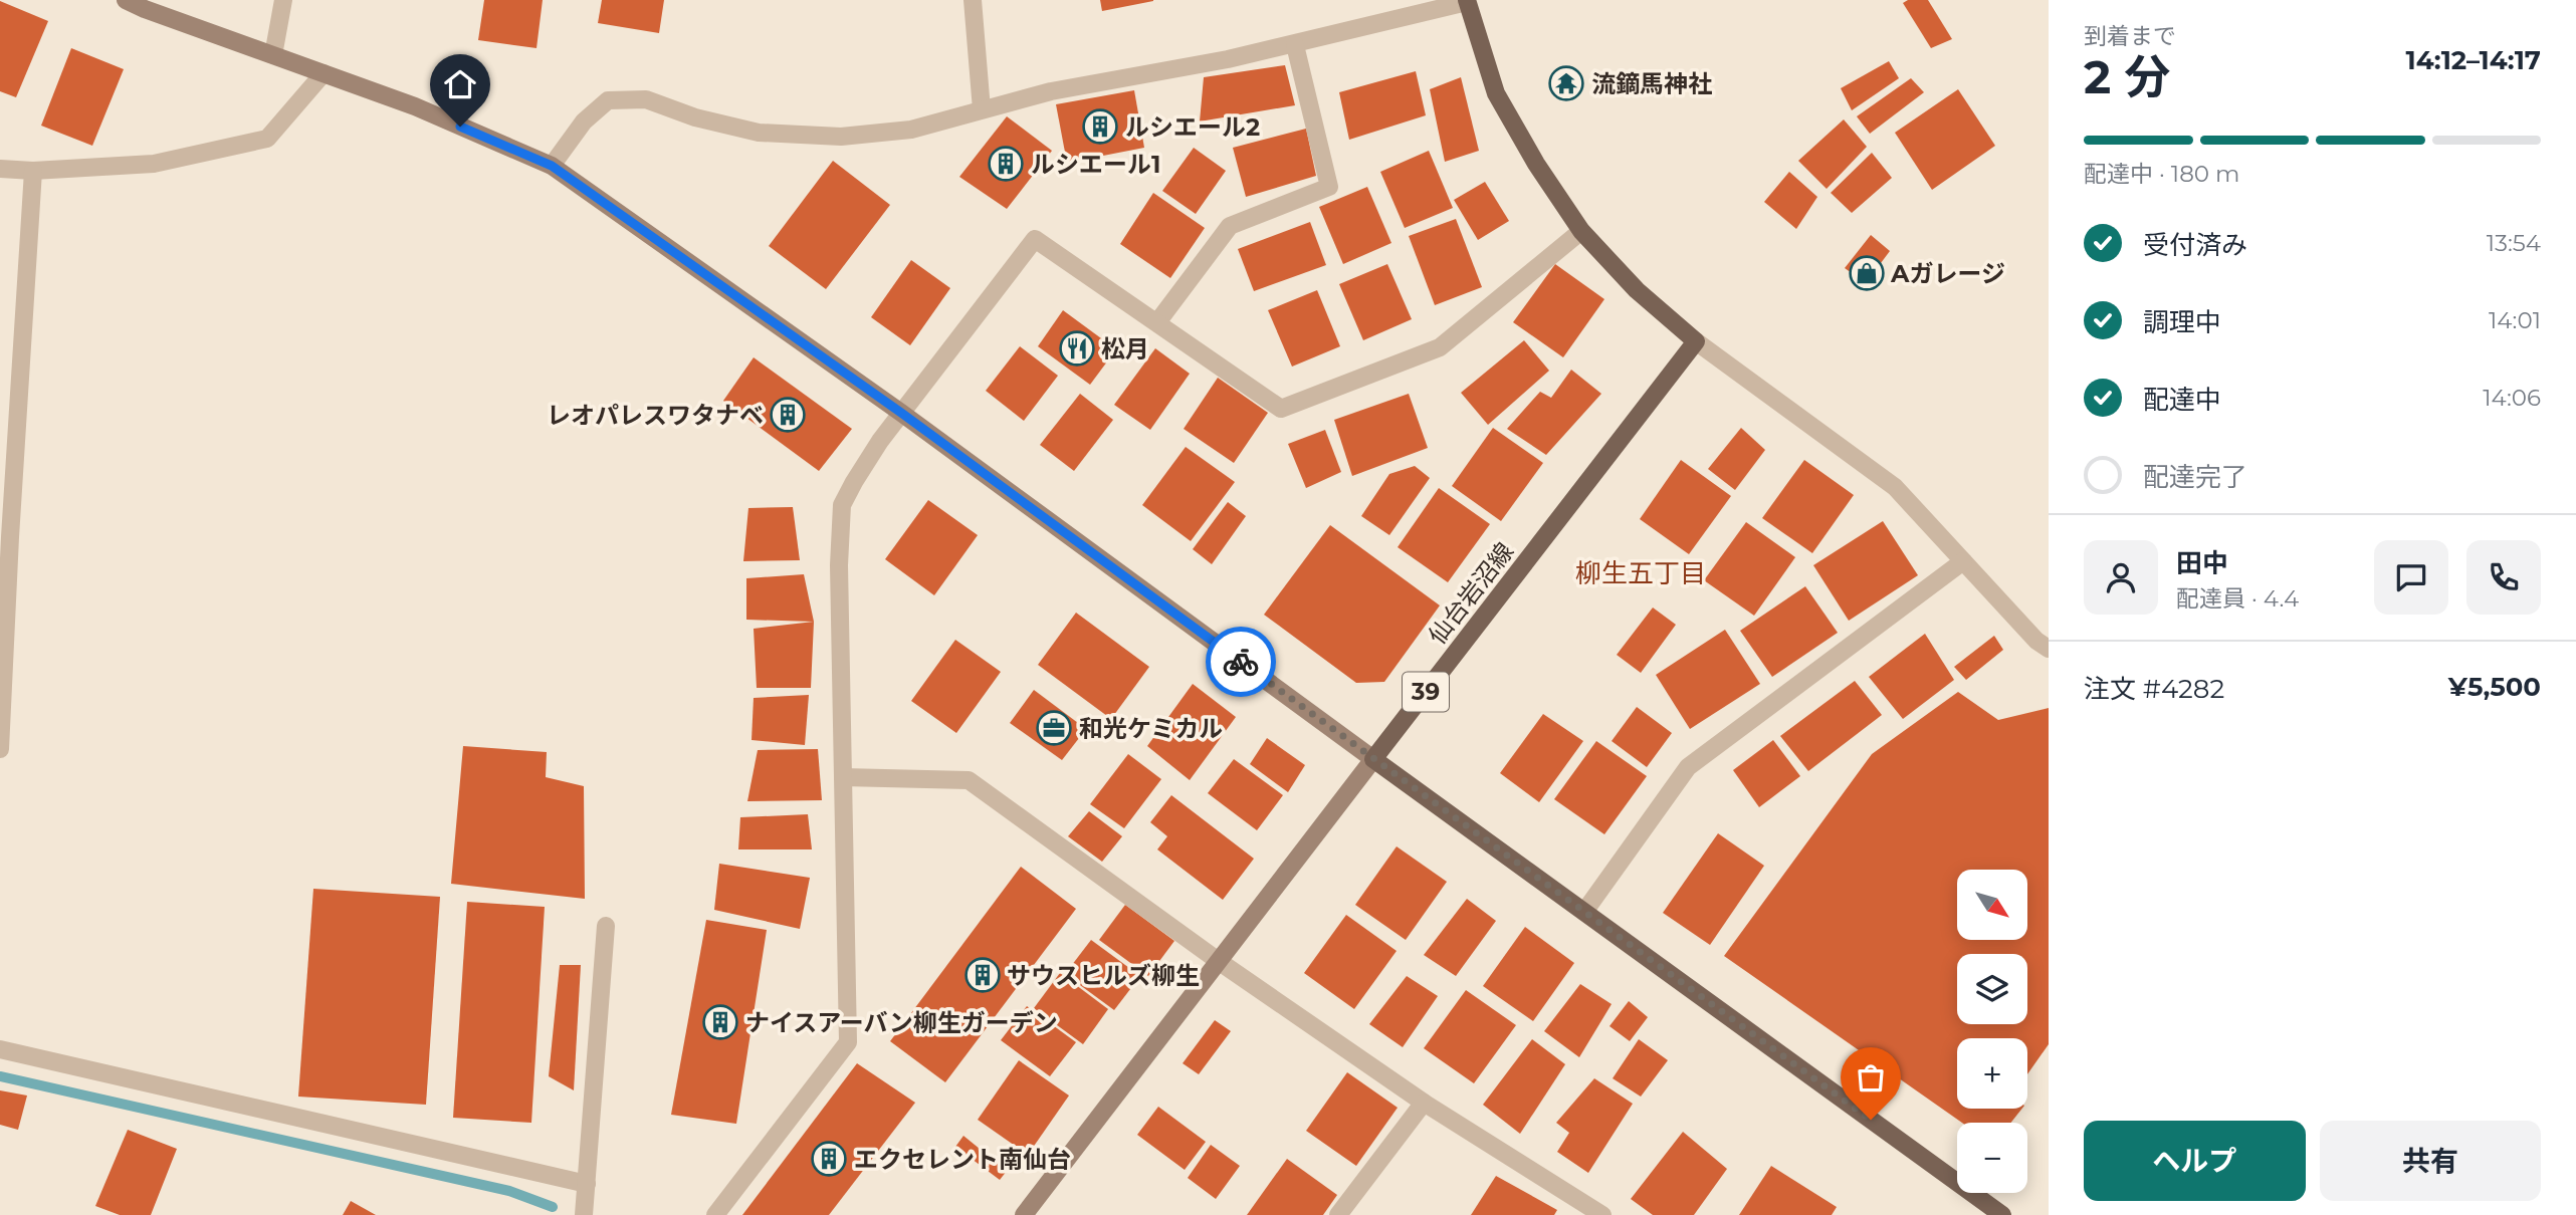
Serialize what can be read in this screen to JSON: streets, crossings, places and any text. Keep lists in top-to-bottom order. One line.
{"streets":{"main road":["仙台岩沼線","39"]},"districts":["柳生五丁目"],"places":{"temple":["流鏑馬神社"],"building":["ルシエール2","ルシエール1","レオパレスワタナベ","サウスヒルズ柳生","ナイスアーバン柳生ガーデン","エクセレント南仙台"],"shop":["Aガレージ"],"restaurant":["松月"],"office":["和光ケミカル"]},"north":"bottom right","page":{"heading":["2 分","到着まで","14:12–14:17"],"panel":["田中","配達員 · 4.4","注文 #4282","¥5,500"],"bar":"配達中 · 180 m","list":[["受付済み","13:54"],["調理中","14:01"],["配達中","14:06"],"配達完了"],"map_buttons":["+","−"],"buttons":["ヘルプ","共有"]}}
